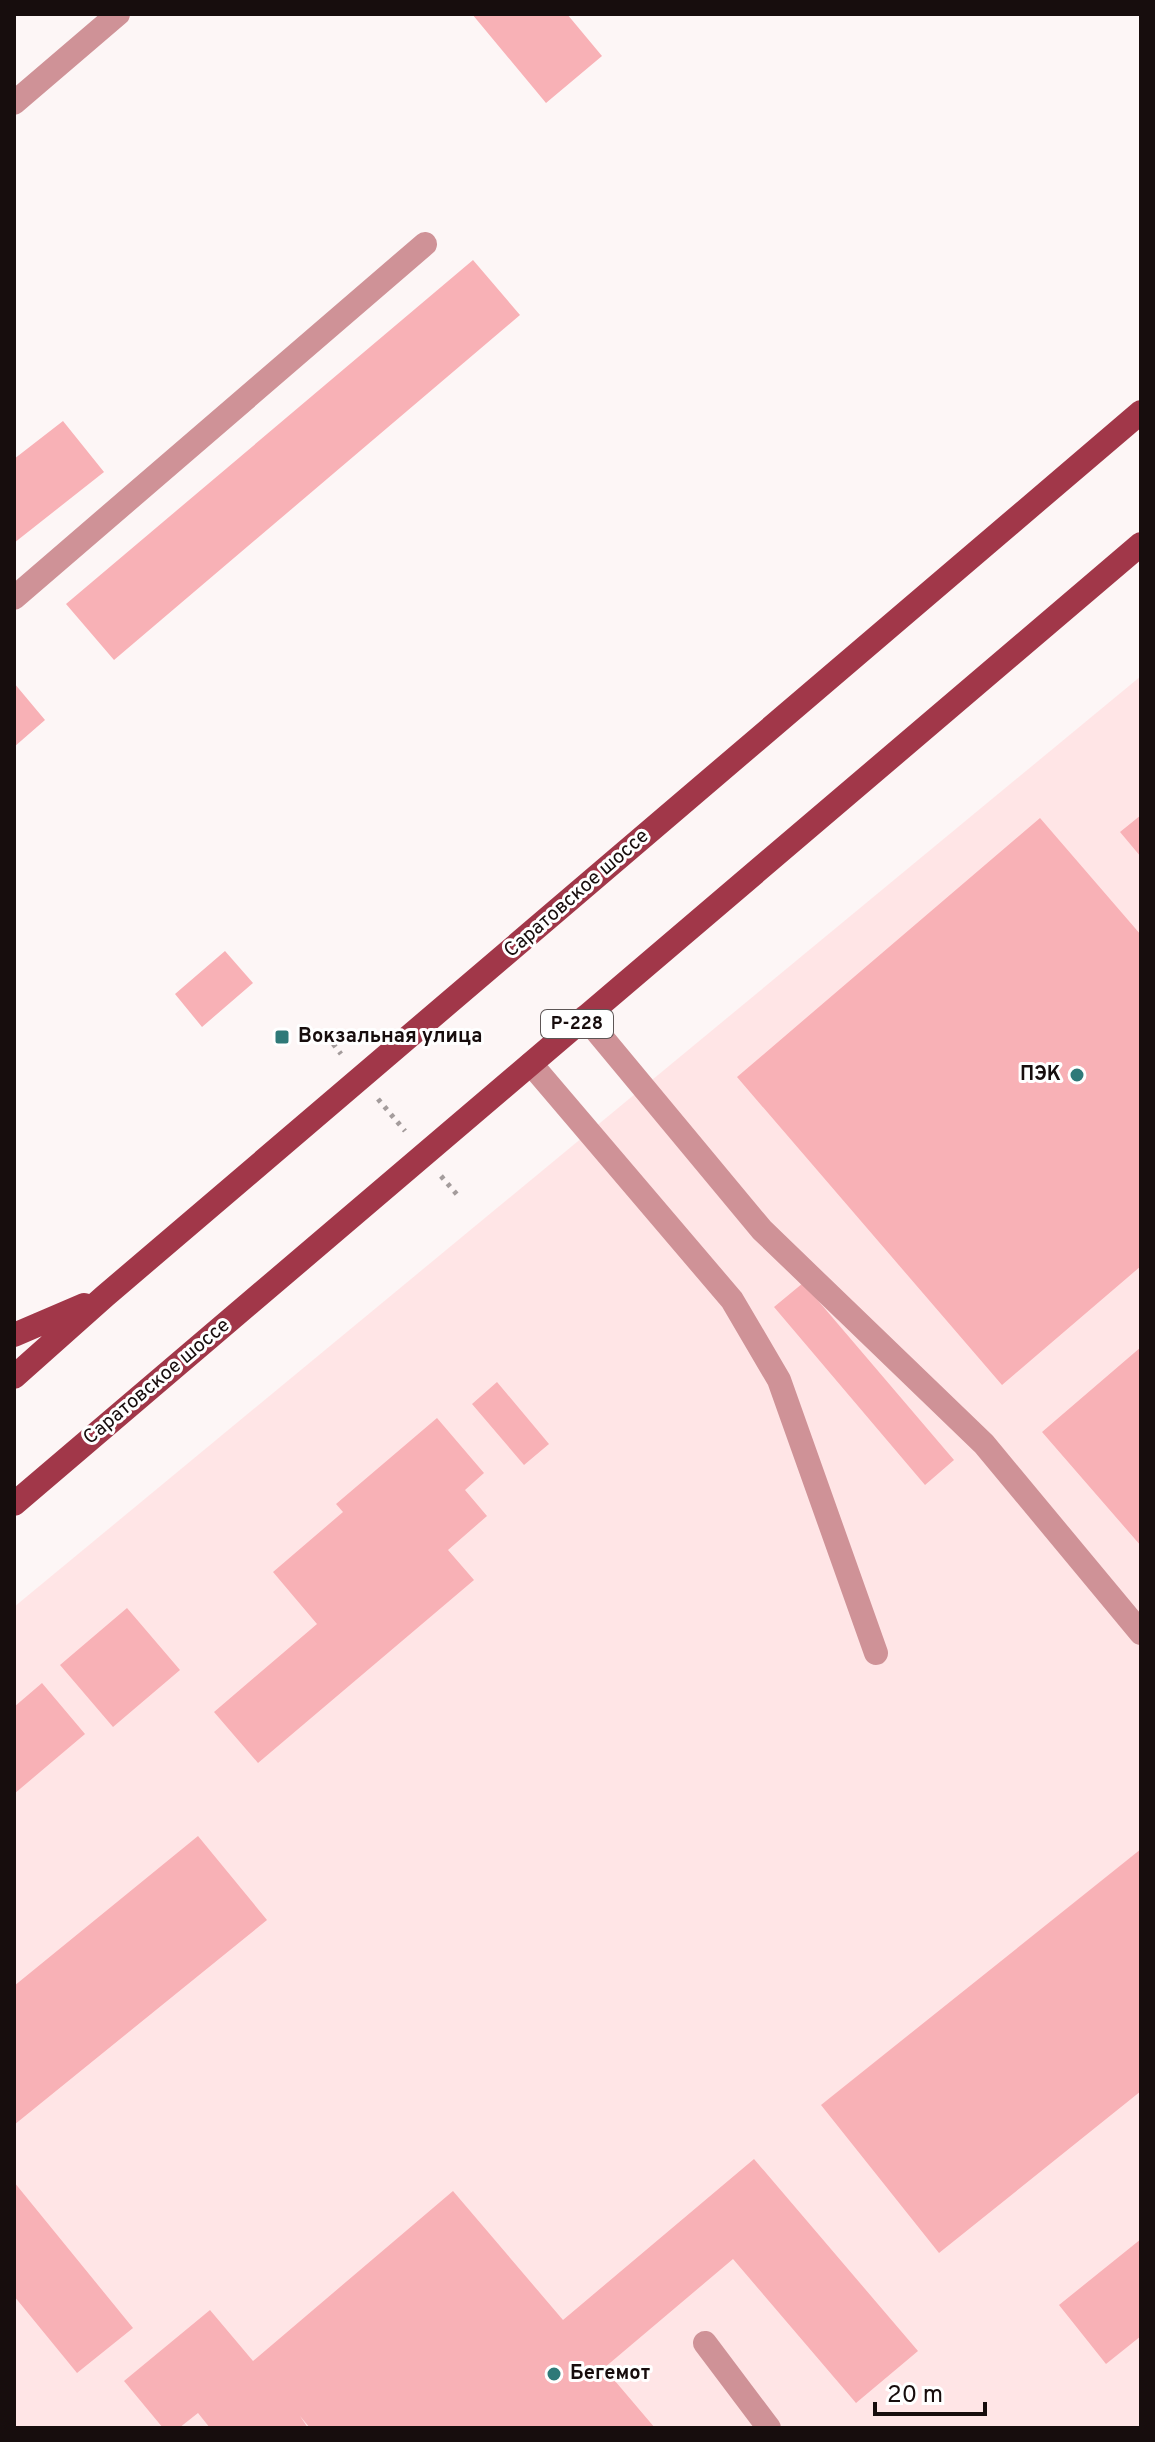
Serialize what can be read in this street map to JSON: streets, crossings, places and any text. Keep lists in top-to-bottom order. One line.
{"streets":{"main road":["Саратовское шоссе","Р-228"]},"places":{"transit":["Вокзальная улица"],"other":["ПЭК","Бегемот"]},"scale_bar":"20 m"}
